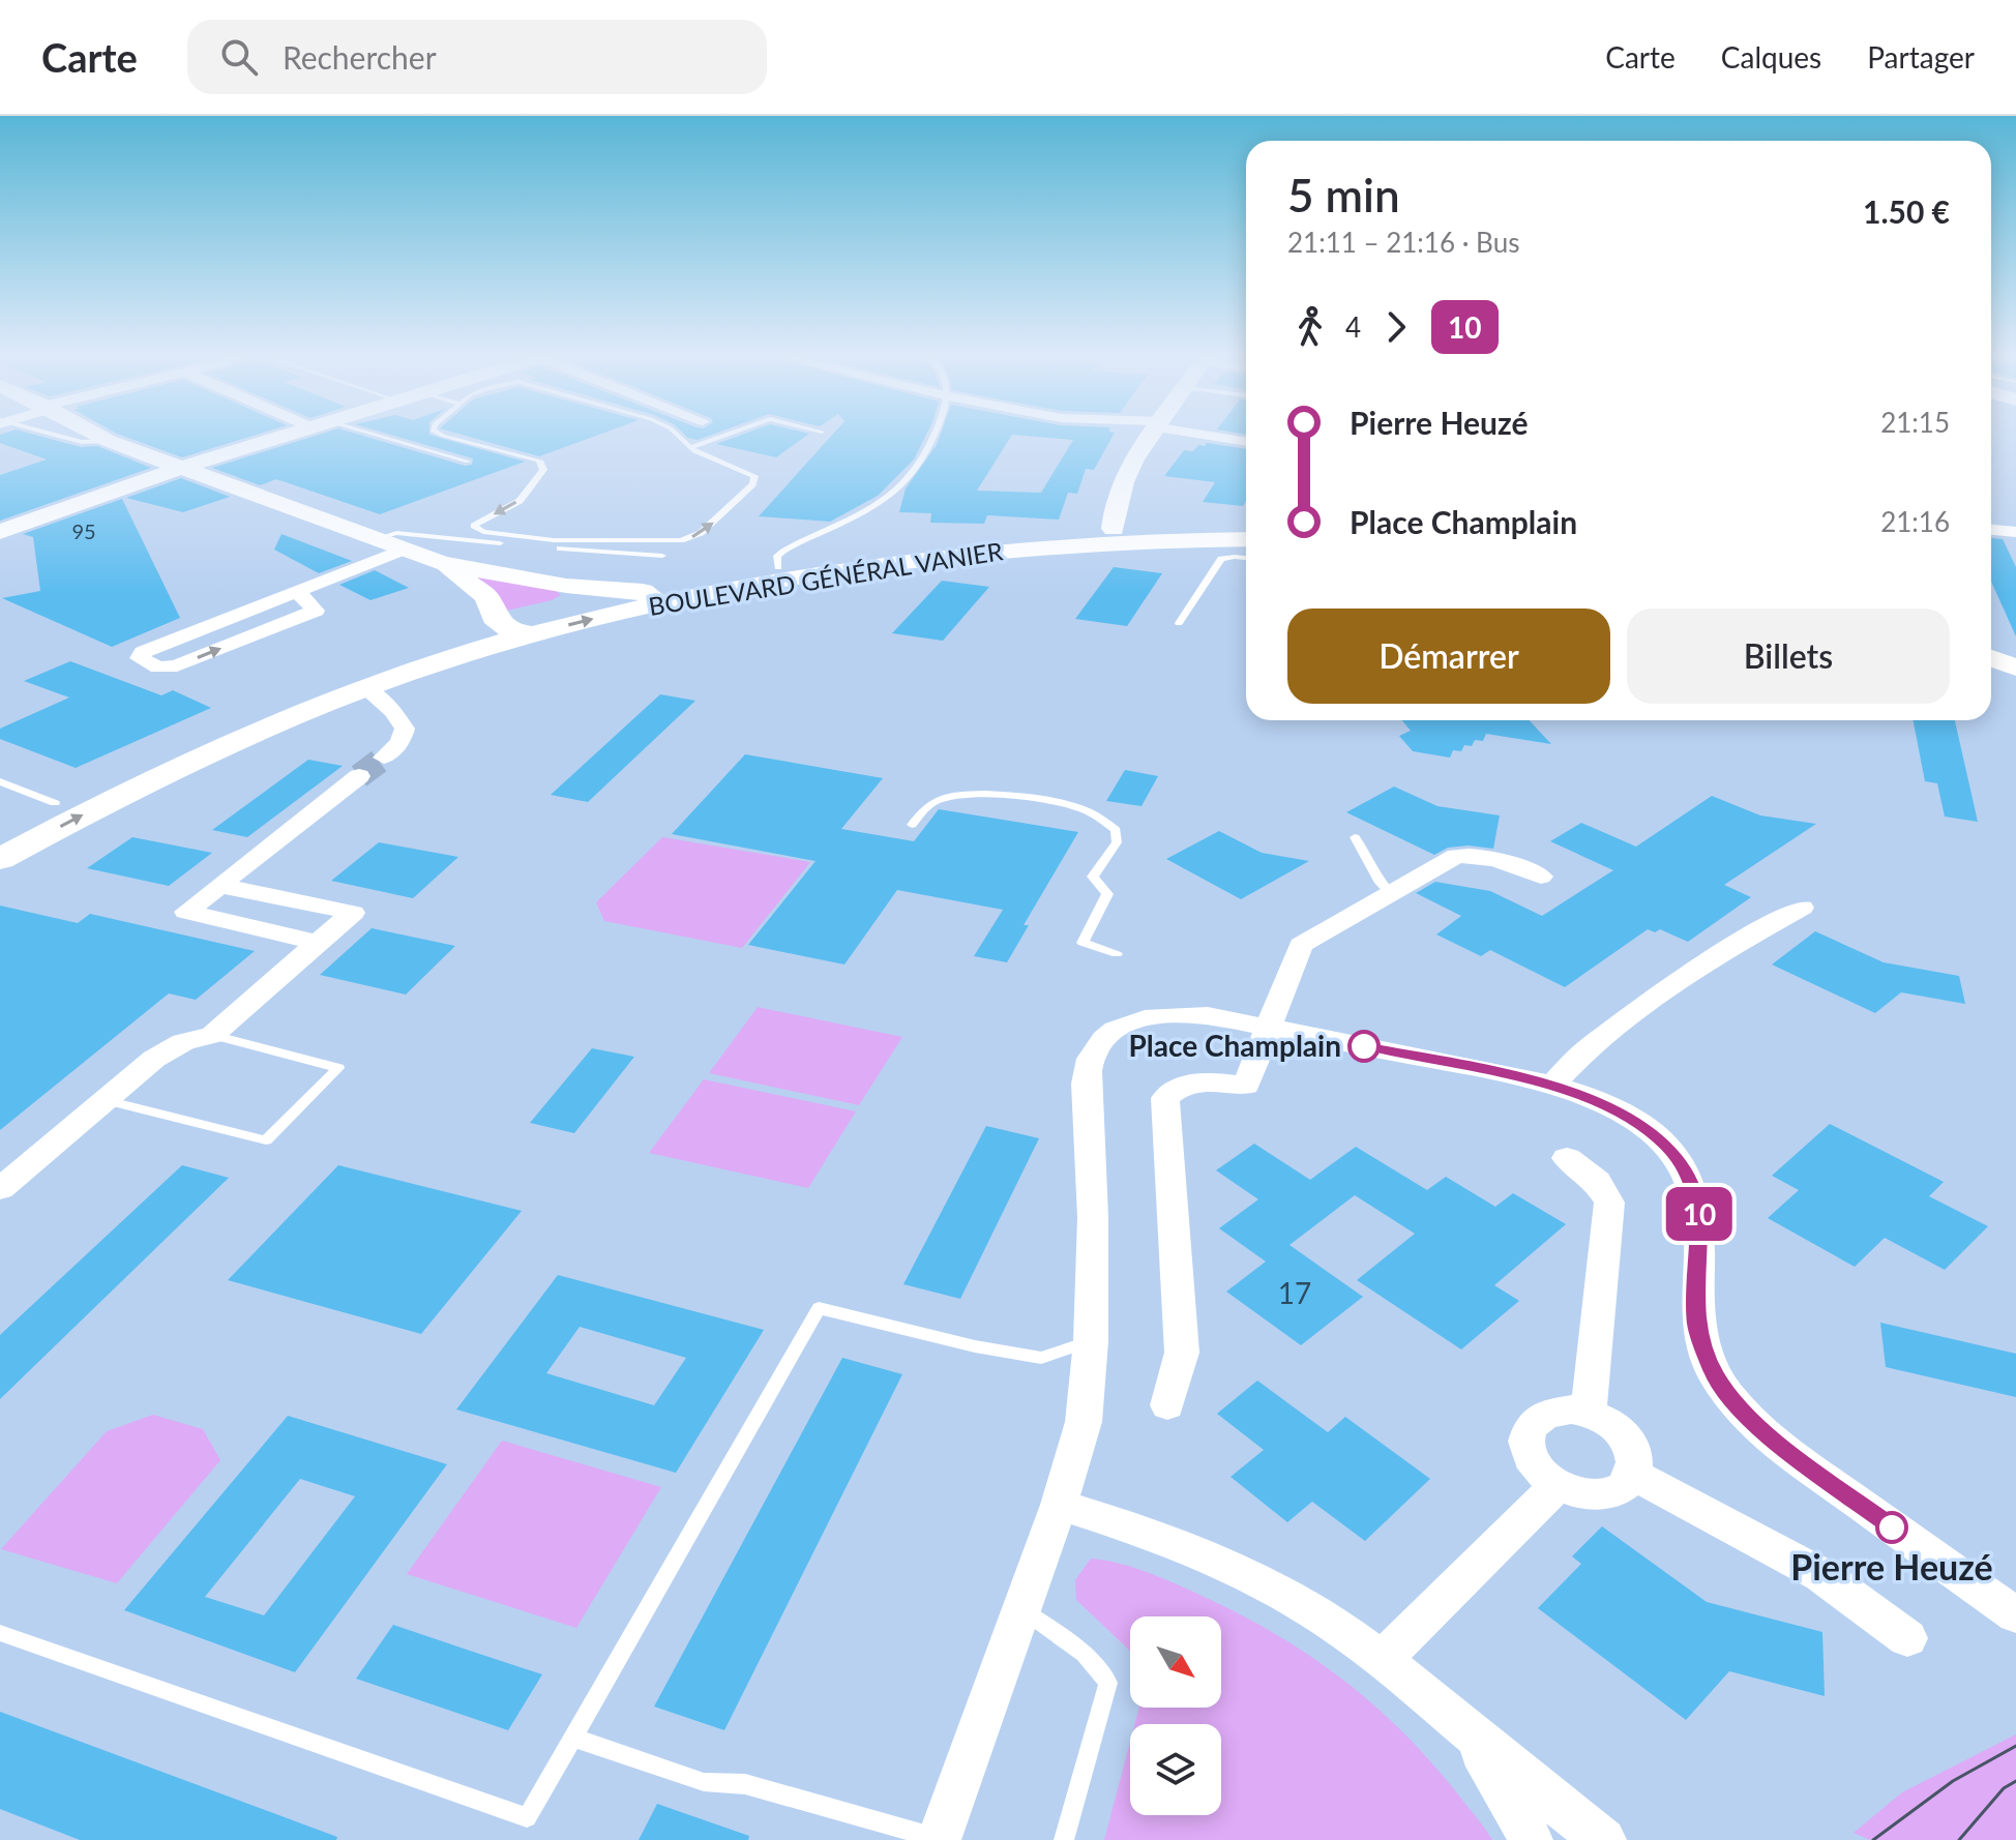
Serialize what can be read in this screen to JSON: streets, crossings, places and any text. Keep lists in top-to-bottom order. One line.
{"streets":{"street":["BOULEVARD GÉNÉRAL VANIER"]},"places":["Place Champlain","Pierre Heuzé"],"lines":["bus line 10"],"house_numbers":["95","17"],"north":"bottom right","page":{"header":"Carte","search":"Rechercher","nav":["Carte","Calques","Partager"],"on_map":"10","heading":["5 min","21:11 – 21:16 · Bus","1.50 €"],"legs":["4","10"],"list":[{"name":"Pierre Heuzé","value":"21:15"},{"name":"Place Champlain","value":"21:16"}],"buttons":["Démarrer","Billets"]}}
